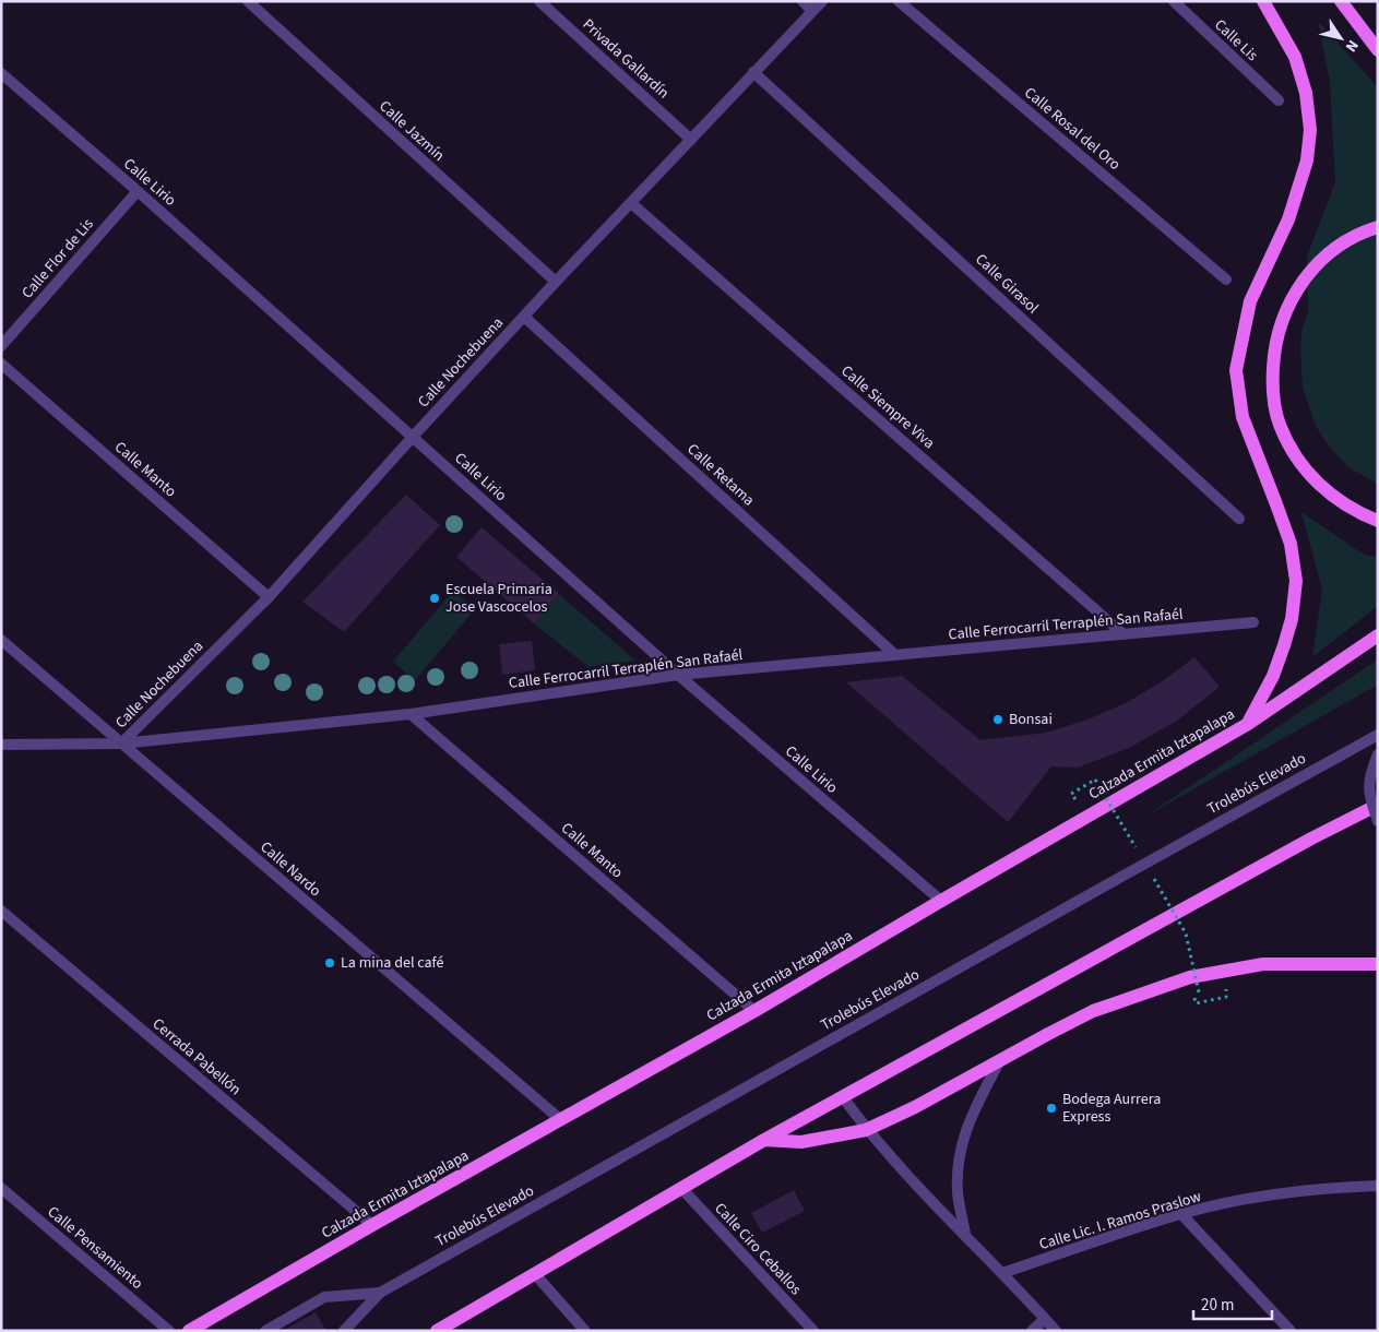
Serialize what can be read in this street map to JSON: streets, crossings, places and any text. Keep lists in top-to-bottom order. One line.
{"streets":{"main road":["Calzada Ermita Iztapalapa"],"street":["Calle Lis","Privada Gallardín","Calle Rosal del Oro","Calle Jazmín","Calle Lirio","Calle Flor de Lis","Calle Girasol","Calle Nochebuena","Calle Siempre Viva","Calle Manto","Calle Retama","Calle Ferrocarril Terraplén San Rafaél","Trolebús Elevado","Calle Nardo","Cerrada Pabellón","Calle Lic. I. Ramos Praslow","Calle Pensamiento","Calle Ciro Ceballos"]},"crossings":[["Privada Gallardín","Calle Nochebuena"],["Calle Jazmín","Calle Nochebuena"],["Calle Lirio","Calle Flor de Lis"],["Calle Lirio","Calle Nochebuena"],["Calle Lirio","Calle Ferrocarril Terraplén San Rafaél"],["Calle Lirio","Calzada Ermita Iztapalapa"],["Calle Girasol","Calle Nochebuena"],["Calle Nochebuena","Calle Siempre Viva"],["Calle Nochebuena","Calle Manto"],["Calle Nochebuena","Calle Retama"],["Calle Nochebuena","Calle Ferrocarril Terraplén San Rafaél"],["Calle Nochebuena","Calle Nardo"],["Calle Siempre Viva","Calle Ferrocarril Terraplén San Rafaél"],["Calle Manto","Calle Ferrocarril Terraplén San Rafaél"],["Calle Manto","Calzada Ermita Iztapalapa"],["Calle Retama","Calle Ferrocarril Terraplén San Rafaél"],["Calle Ferrocarril Terraplén San Rafaél","Calle Nardo"],["Calzada Ermita Iztapalapa","Calle Nardo"],["Calzada Ermita Iztapalapa","Cerrada Pabellón"]],"places":["Escuela Primaria Jose Vascocelos","Bonsai","La mina del café","Bodega Aurrera Express"],"scale_bar":"20 m","north":"bottom right"}
